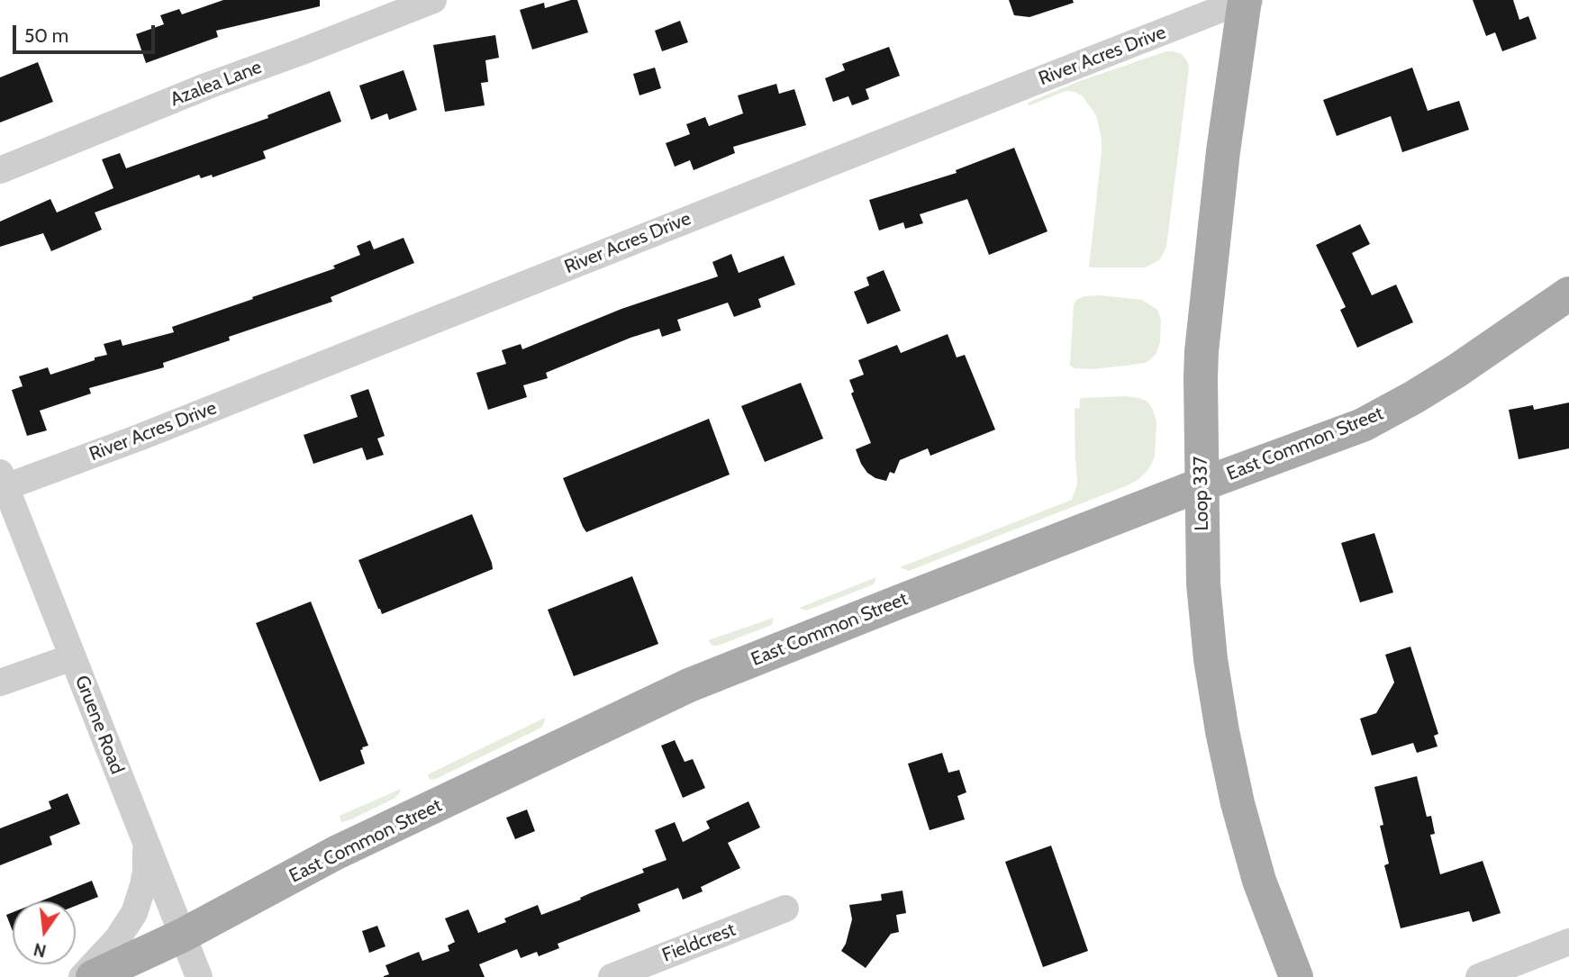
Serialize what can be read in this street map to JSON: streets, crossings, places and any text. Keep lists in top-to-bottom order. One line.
{"streets":{"main road":["East Common Street","Loop 337"],"street":["River Acres Drive","Azalea Lane","Gruene Road","Fieldcrest"]},"crossings":[["River Acres Drive","Loop 337"],["River Acres Drive","Gruene Road"],["East Common Street","Loop 337"],["East Common Street","Gruene Road"]],"scale_bar":"50 m","north":"bottom"}
